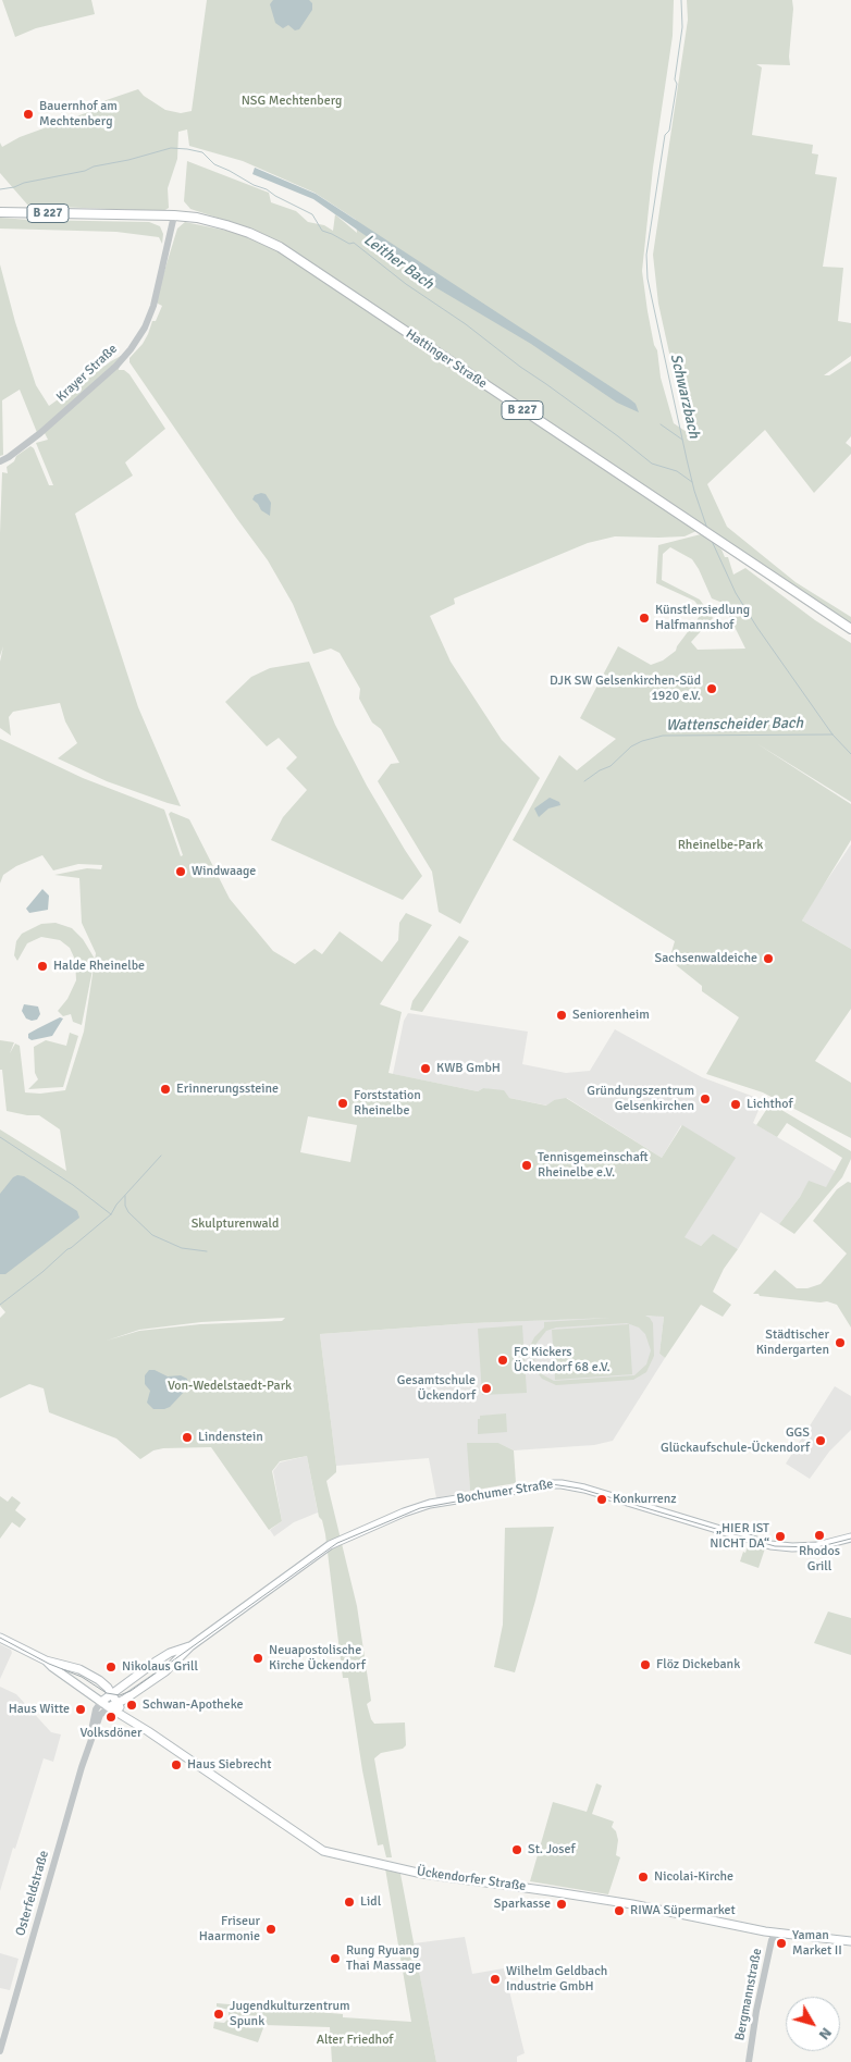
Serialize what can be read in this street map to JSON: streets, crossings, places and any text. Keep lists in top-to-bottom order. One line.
{"streets":{"main road":["B 227","Hattinger Straße","Bochumer Straße","Ückendorfer Straße"],"street":["Krayer Straße","Osterfeldstraße","Bergmannstraße"]},"crossings":[["Hattinger Straße","Krayer Straße"],["Bochumer Straße","Ückendorfer Straße"],["Bochumer Straße","Osterfeldstraße"],["Ückendorfer Straße","Osterfeldstraße"],["Ückendorfer Straße","Bergmannstraße"]],"water":["Leither Bach","Schwarzbach","Wattenscheider Bach"],"parks":["NSG Mechtenberg","Rheinelbe-Park","Skulpturenwald","Von-Wedelstaedt-Park","Alter Friedhof"],"places":["Bauernhof am Mechtenberg","Künstlersiedlung Halfmannshof","DJK SW Gelsenkirchen-Süd 1920 e.V.","Windwaage","Sachsenwaldeiche","Halde Rheinelbe","Seniorenheim","KWB GmbH","Erinnerungssteine","Gründungszentrum Gelsenkirchen","Forststation Rheinelbe","Lichthof","Tennisgemeinschaft Rheinelbe e.V.","Städtischer Kindergarten","FC Kickers Ückendorf 68 e.V.","Gesamtschule Ückendorf","Lindenstein","GGS Glückaufschule-Ückendorf","Konkurrenz","Rhodos Grill","„HIER IST NICHT DA“","Neuapostolische Kirche Ückendorf","Flöz Dickebank","Nikolaus Grill","Schwan-Apotheke","Haus Witte","Volksdöner","Haus Siebrecht","St. Josef","Nicolai-Kirche","Lidl","Sparkasse","RIWA Süpermarket","Friseur Haarmonie","Yaman Market II","Rung Ryuang Thai Massage","Wilhelm Geldbach Industrie GmbH","Jugendkulturzentrum Spunk"],"north":"bottom right"}
